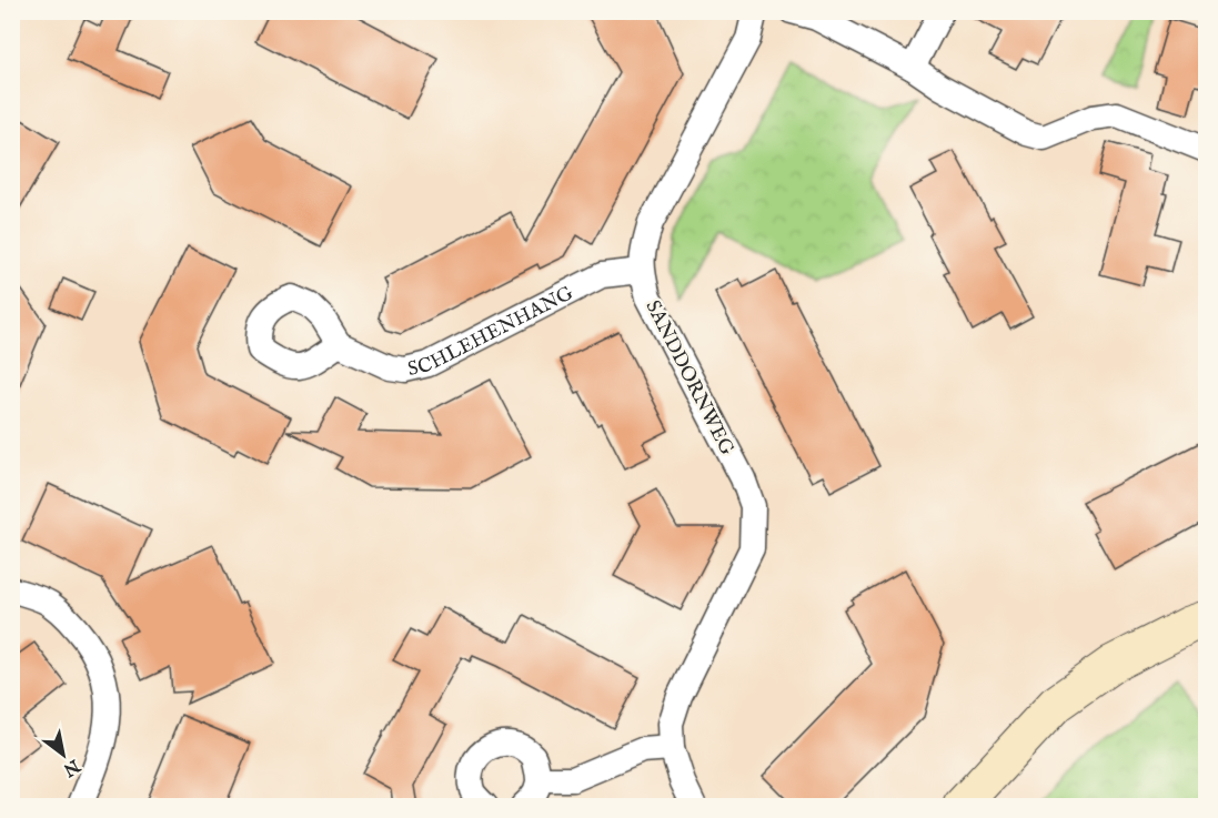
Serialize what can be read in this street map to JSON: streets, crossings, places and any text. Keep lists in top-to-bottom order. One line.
{"streets":{"street":["SCHLEHENHANG","SANDDORNWEG"]},"crossings":[["SCHLEHENHANG","SANDDORNWEG"]],"north":"bottom right"}
